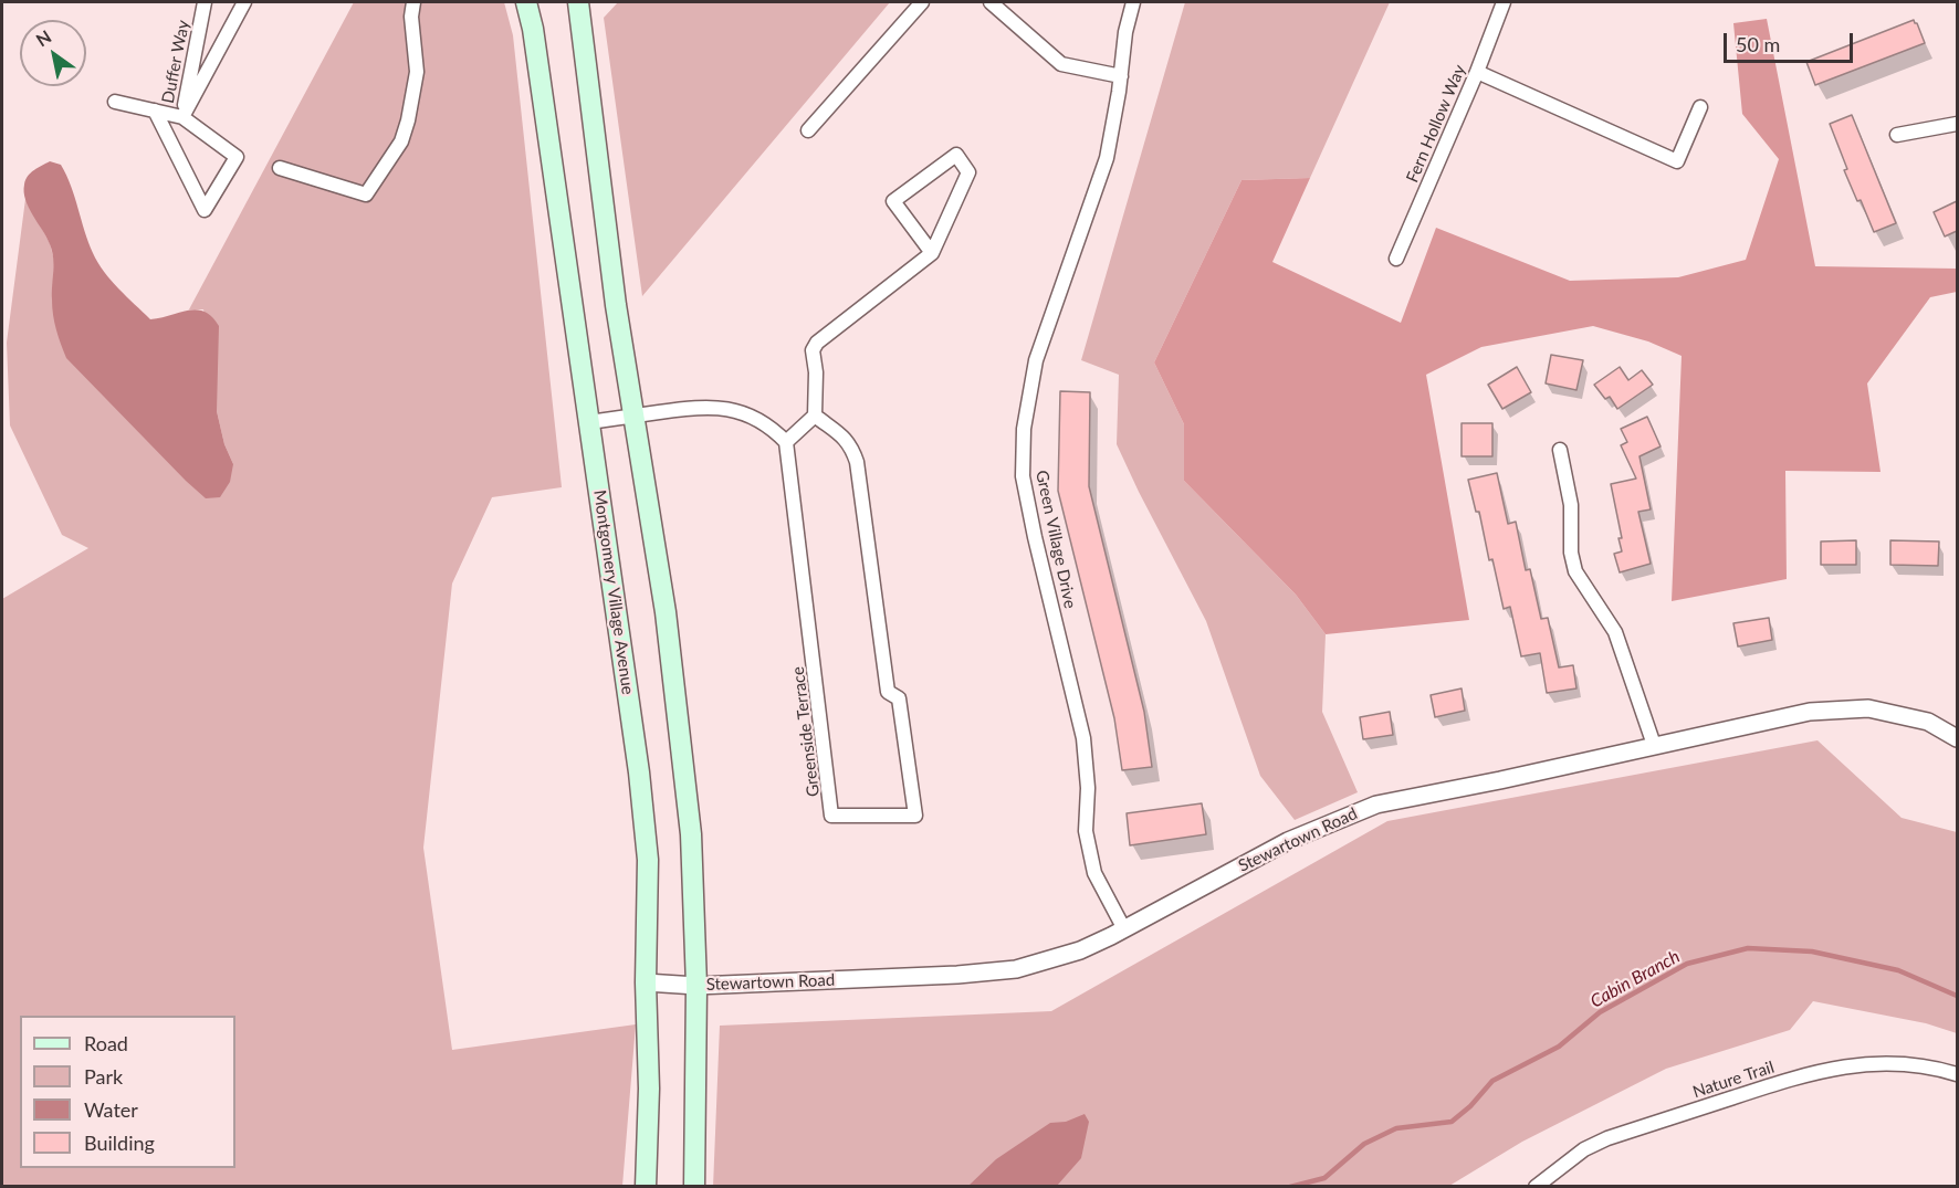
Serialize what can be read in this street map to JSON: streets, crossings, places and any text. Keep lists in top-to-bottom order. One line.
{"streets":{"main road":["Montgomery Village Avenue"],"street":["Duffer Way","Fern Hollow Way","Green Village Drive","Greenside Terrace","Stewartown Road","Nature Trail"]},"crossings":[["Green Village Drive","Stewartown Road"],["Montgomery Village Avenue","Stewartown Road"]],"water":["Cabin Branch"],"legend":["Road","Park","Water","Building"],"scale_bar":"50 m","north":"top left"}
